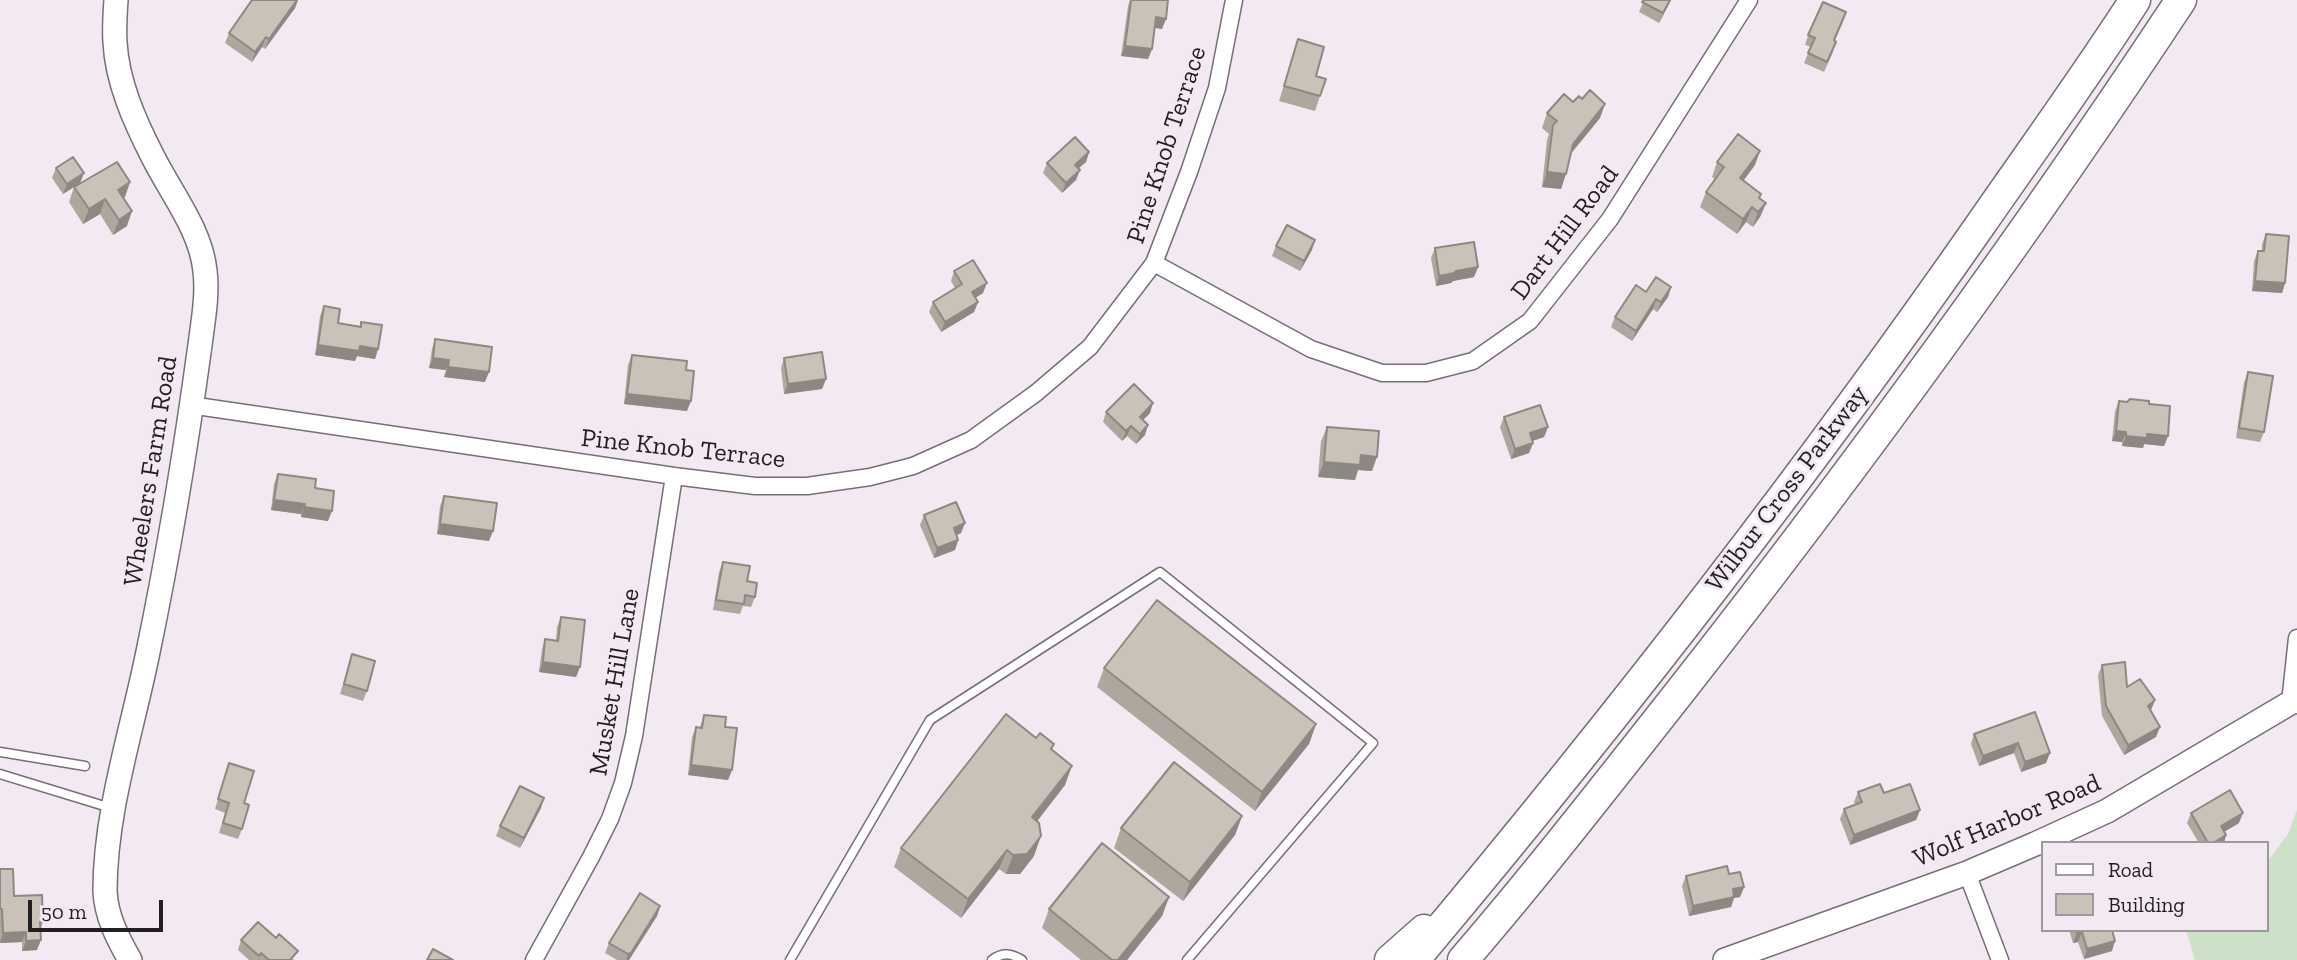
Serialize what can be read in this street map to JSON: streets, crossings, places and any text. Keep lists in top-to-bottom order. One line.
{"streets":{"highway":["Wilbur Cross Parkway"],"main road":["Wheelers Farm Road","Wolf Harbor Road"],"street":["Pine Knob Terrace","Dart Hill Road","Musket Hill Lane"]},"crossings":[["Pine Knob Terrace","Dart Hill Road"],["Pine Knob Terrace","Wheelers Farm Road"],["Pine Knob Terrace","Musket Hill Lane"]],"legend":["Road","Building"],"scale_bar":"50 m"}
